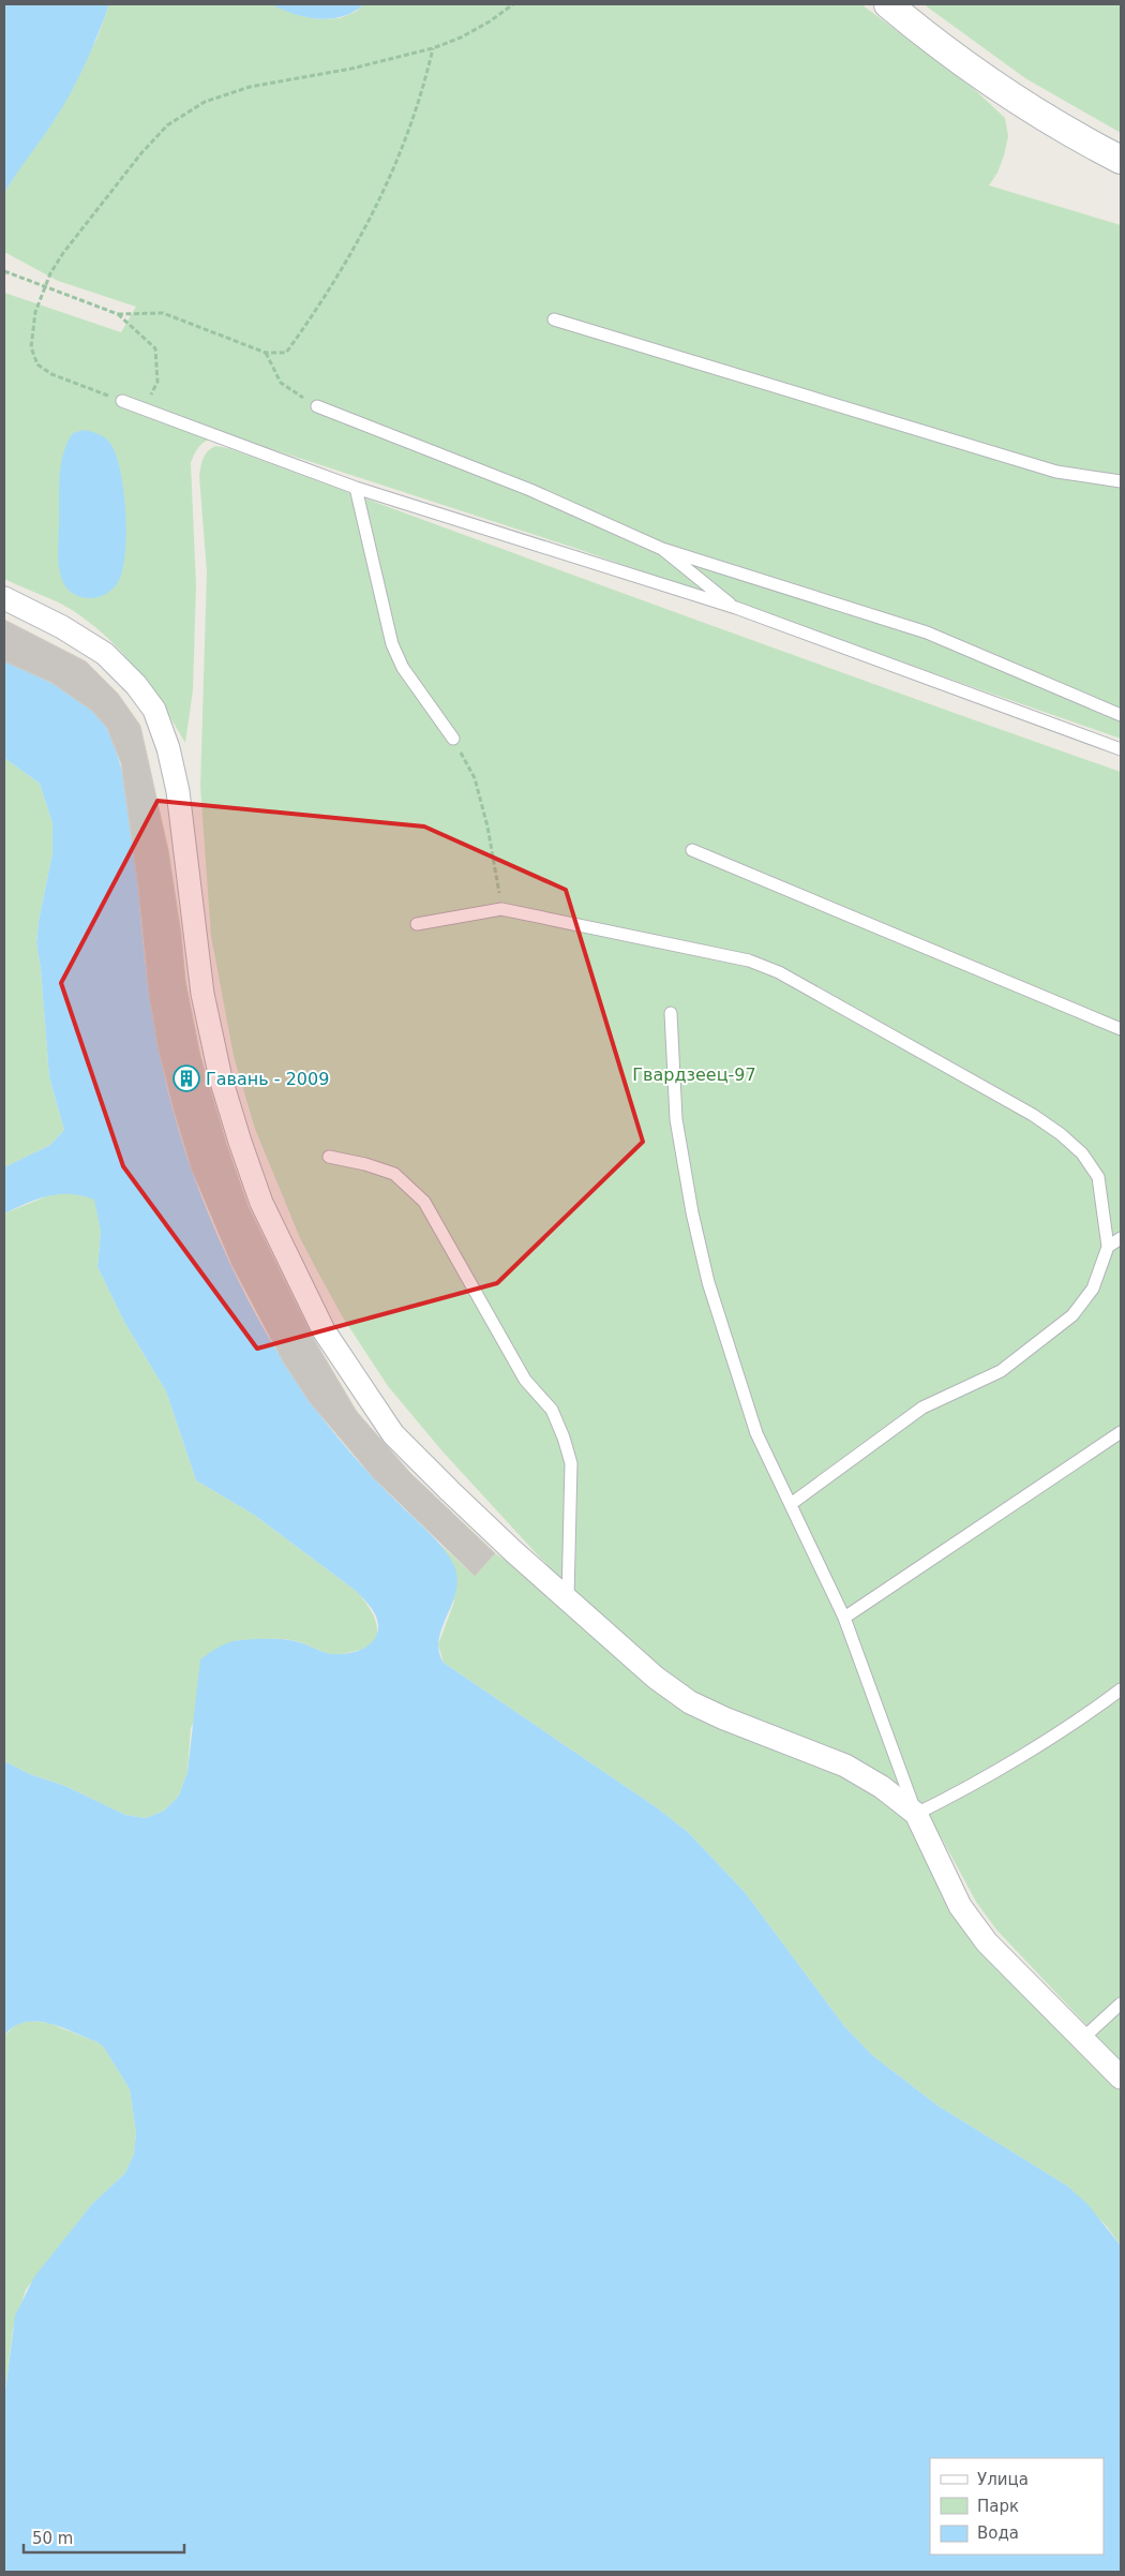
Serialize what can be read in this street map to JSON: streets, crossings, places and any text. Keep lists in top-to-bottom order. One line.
{"parks":["Гвардзеец-97"],"places":{"building":["Гавань - 2009"]},"legend":["Улица","Парк","Вода"],"scale_bar":"50 m"}
